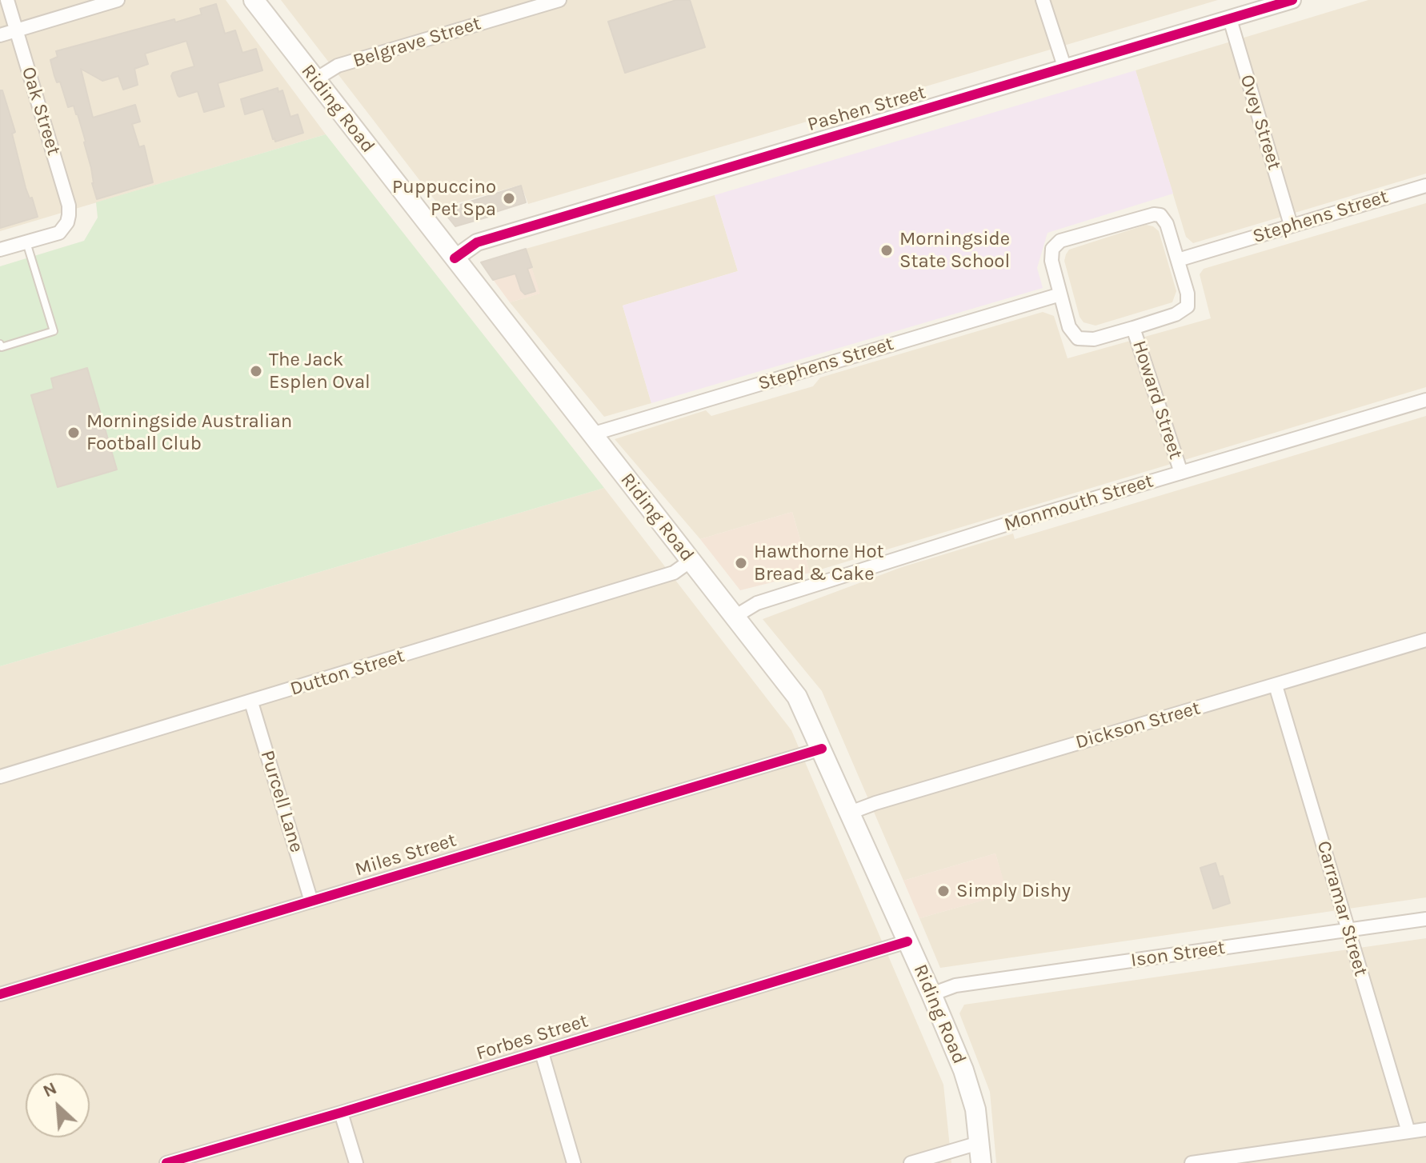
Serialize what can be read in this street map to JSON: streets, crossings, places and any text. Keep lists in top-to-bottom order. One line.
{"streets":{"main road":["Riding Road"],"street":["Belgrave Street","Pashen Street","Oak Street","Ovey Street","Stephens Street","Howard Street","Monmouth Street","Dutton Street","Dickson Street","Purcell Lane","Miles Street","Carramar Street","Ison Street","Forbes Street"]},"crossings":[["Belgrave Street","Riding Road"],["Riding Road","Pashen Street"],["Riding Road","Stephens Street"],["Riding Road","Monmouth Street"],["Riding Road","Dutton Street"],["Riding Road","Dickson Street"],["Riding Road","Miles Street"],["Riding Road","Ison Street"],["Riding Road","Forbes Street"],["Pashen Street","Ovey Street"],["Ovey Street","Stephens Street"],["Stephens Street","Howard Street"],["Howard Street","Monmouth Street"],["Dutton Street","Purcell Lane"],["Dickson Street","Carramar Street"],["Purcell Lane","Miles Street"],["Carramar Street","Ison Street"]],"places":["Puppuccino Pet Spa","Morningside State School","The Jack Esplen Oval","Morningside Australian Football Club","Hawthorne Hot Bread & Cake","Simply Dishy"],"north":"top left"}
